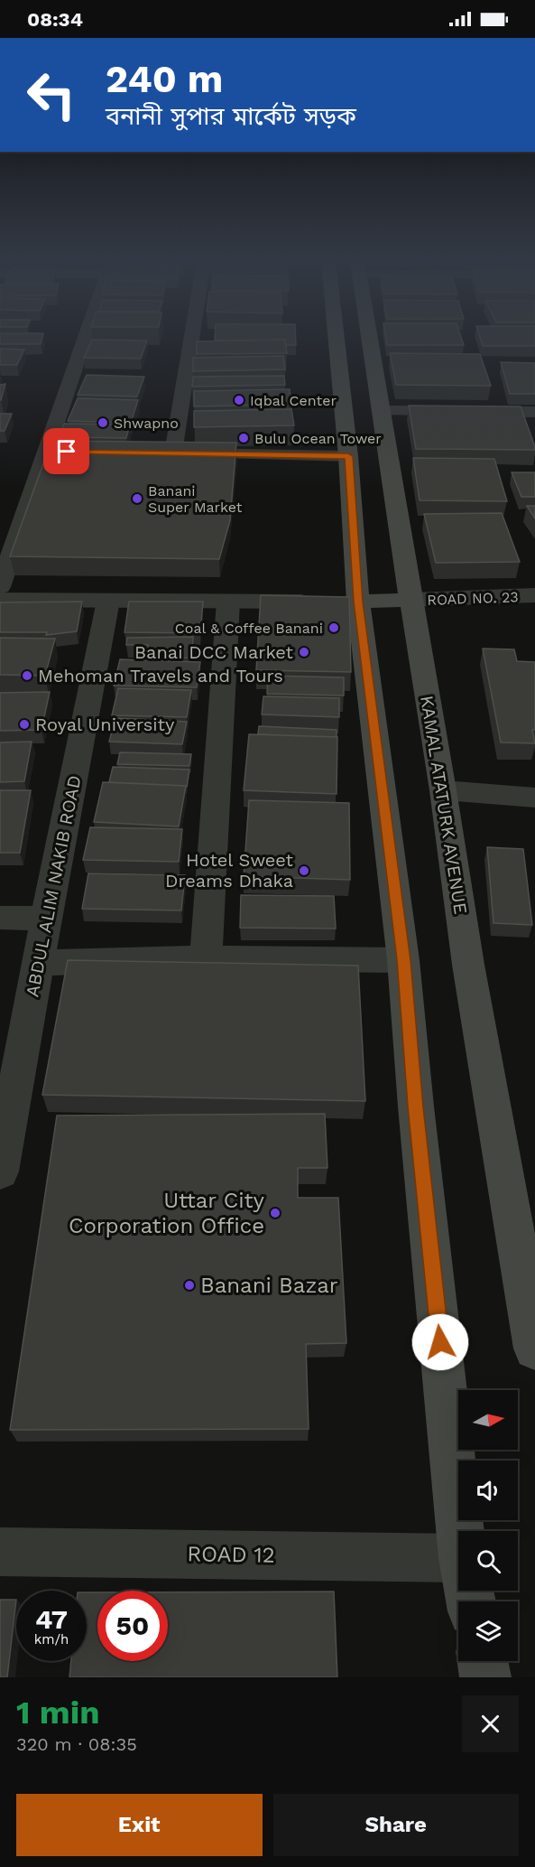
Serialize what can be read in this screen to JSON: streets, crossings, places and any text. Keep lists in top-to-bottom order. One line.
{"streets":{"main road":["KAMAL ATATURK AVENUE"],"street":["ROAD NO. 23","ABDUL ALIM NAKIB ROAD","ROAD 12"]},"crossings":[["ROAD NO. 23","KAMAL ATATURK AVENUE"]],"places":["Iqbal Center","Shwapno","Bulu Ocean Tower","Banani Super Market","Coal & Coffee Banani","Banai DCC Market","Mehoman Travels and Tours","Royal University","Hotel Sweet Dreams Dhaka","Uttar City Corporation Office","Banani Bazar"],"north":"right","page":{"status":"08:34","turn":["240 m","বনানী সুপার মার্কেট সড়ক"],"speed":"47 km/h","limit":"50","heading":["1 min","320 m · 08:35"],"buttons":["Exit","Share"]}}
